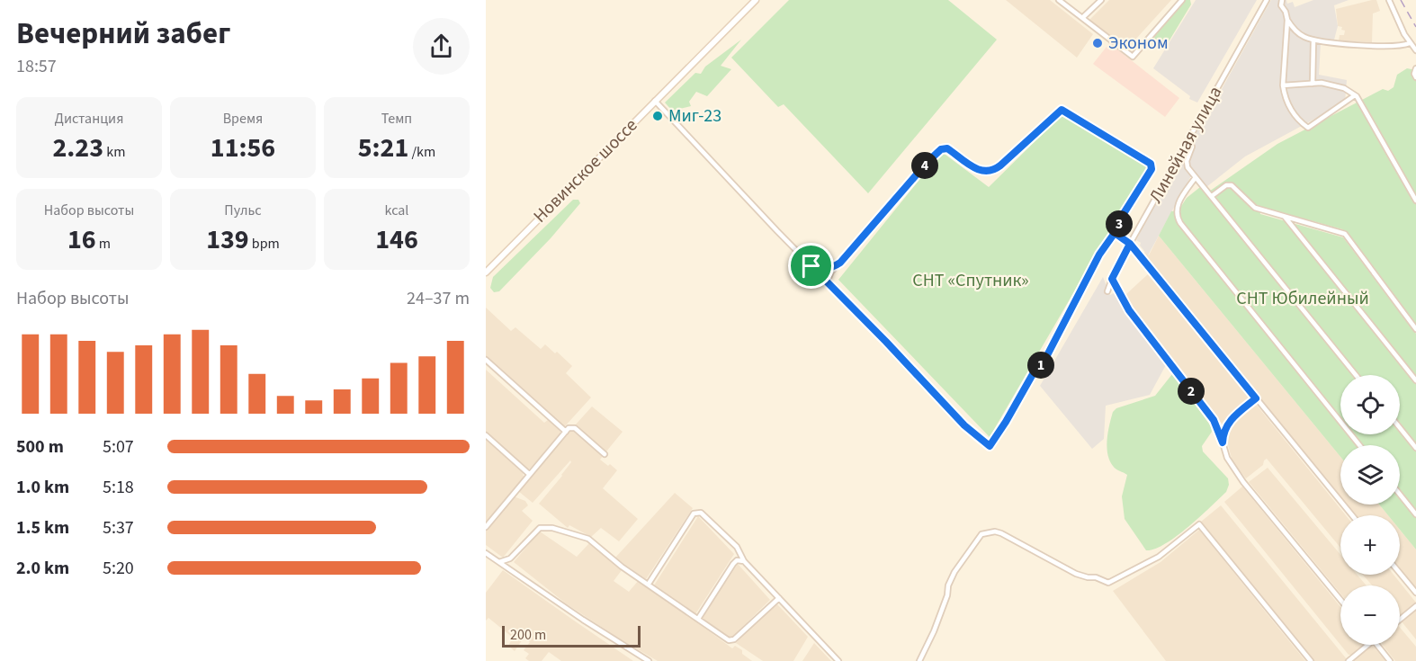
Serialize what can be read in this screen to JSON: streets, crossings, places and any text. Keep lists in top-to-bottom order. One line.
{"streets":{"main road":["Новинское шоссе"],"street":["Линейная улица"]},"parks":["СНТ «Спутник»","СНТ Юбилейный"],"places":["Эконом","Миг-23"],"scale_bar":"200 m","page":{"heading":["Вечерний забег","18:57"],"stats":[["Дистанция","2.23 km"],["Время","11:56"],["Темп","5:21 /km"],["Набор высоты","16 m"],["Пульс","139 bpm"],["kcal","146"]],"pins":["4","3","1","2"],"chart":["Набор высоты","24–37 m"],"map_buttons":["+","−"],"list":[{"name":"500 m","note":"5:07"},{"name":"1.0 km","note":"5:18"},{"name":"1.5 km","note":"5:37"},{"name":"2.0 km","note":"5:20"}],"scale":"200 m"}}
